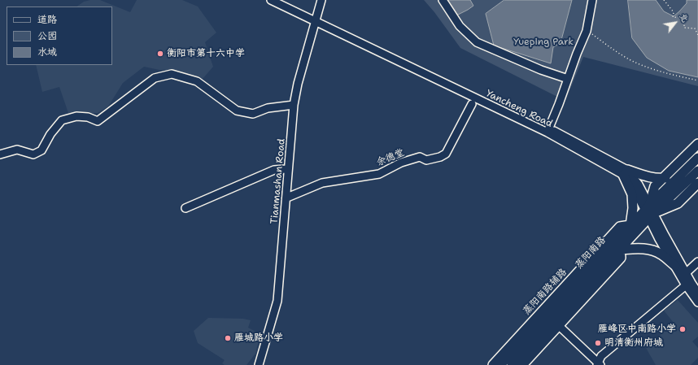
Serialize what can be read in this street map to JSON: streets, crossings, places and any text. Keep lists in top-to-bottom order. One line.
{"streets":{"main road":["蒸阳南路","蒸阳南路辅路"],"street":["Yancheng Road","余德堂","Tianmashan Road"]},"crossings":[["Yancheng Road","Tianmashan Road"],["Yancheng Road","蒸阳南路"],["余德堂","Tianmashan Road"],["蒸阳南路","蒸阳南路辅路"]],"parks":["Yueping Park"],"places":["衡阳市第十六中学","雁峰区中南路小学","雁城路小学","明清衡州府城"],"legend":["道路","公园","水域"],"north":"top right"}
